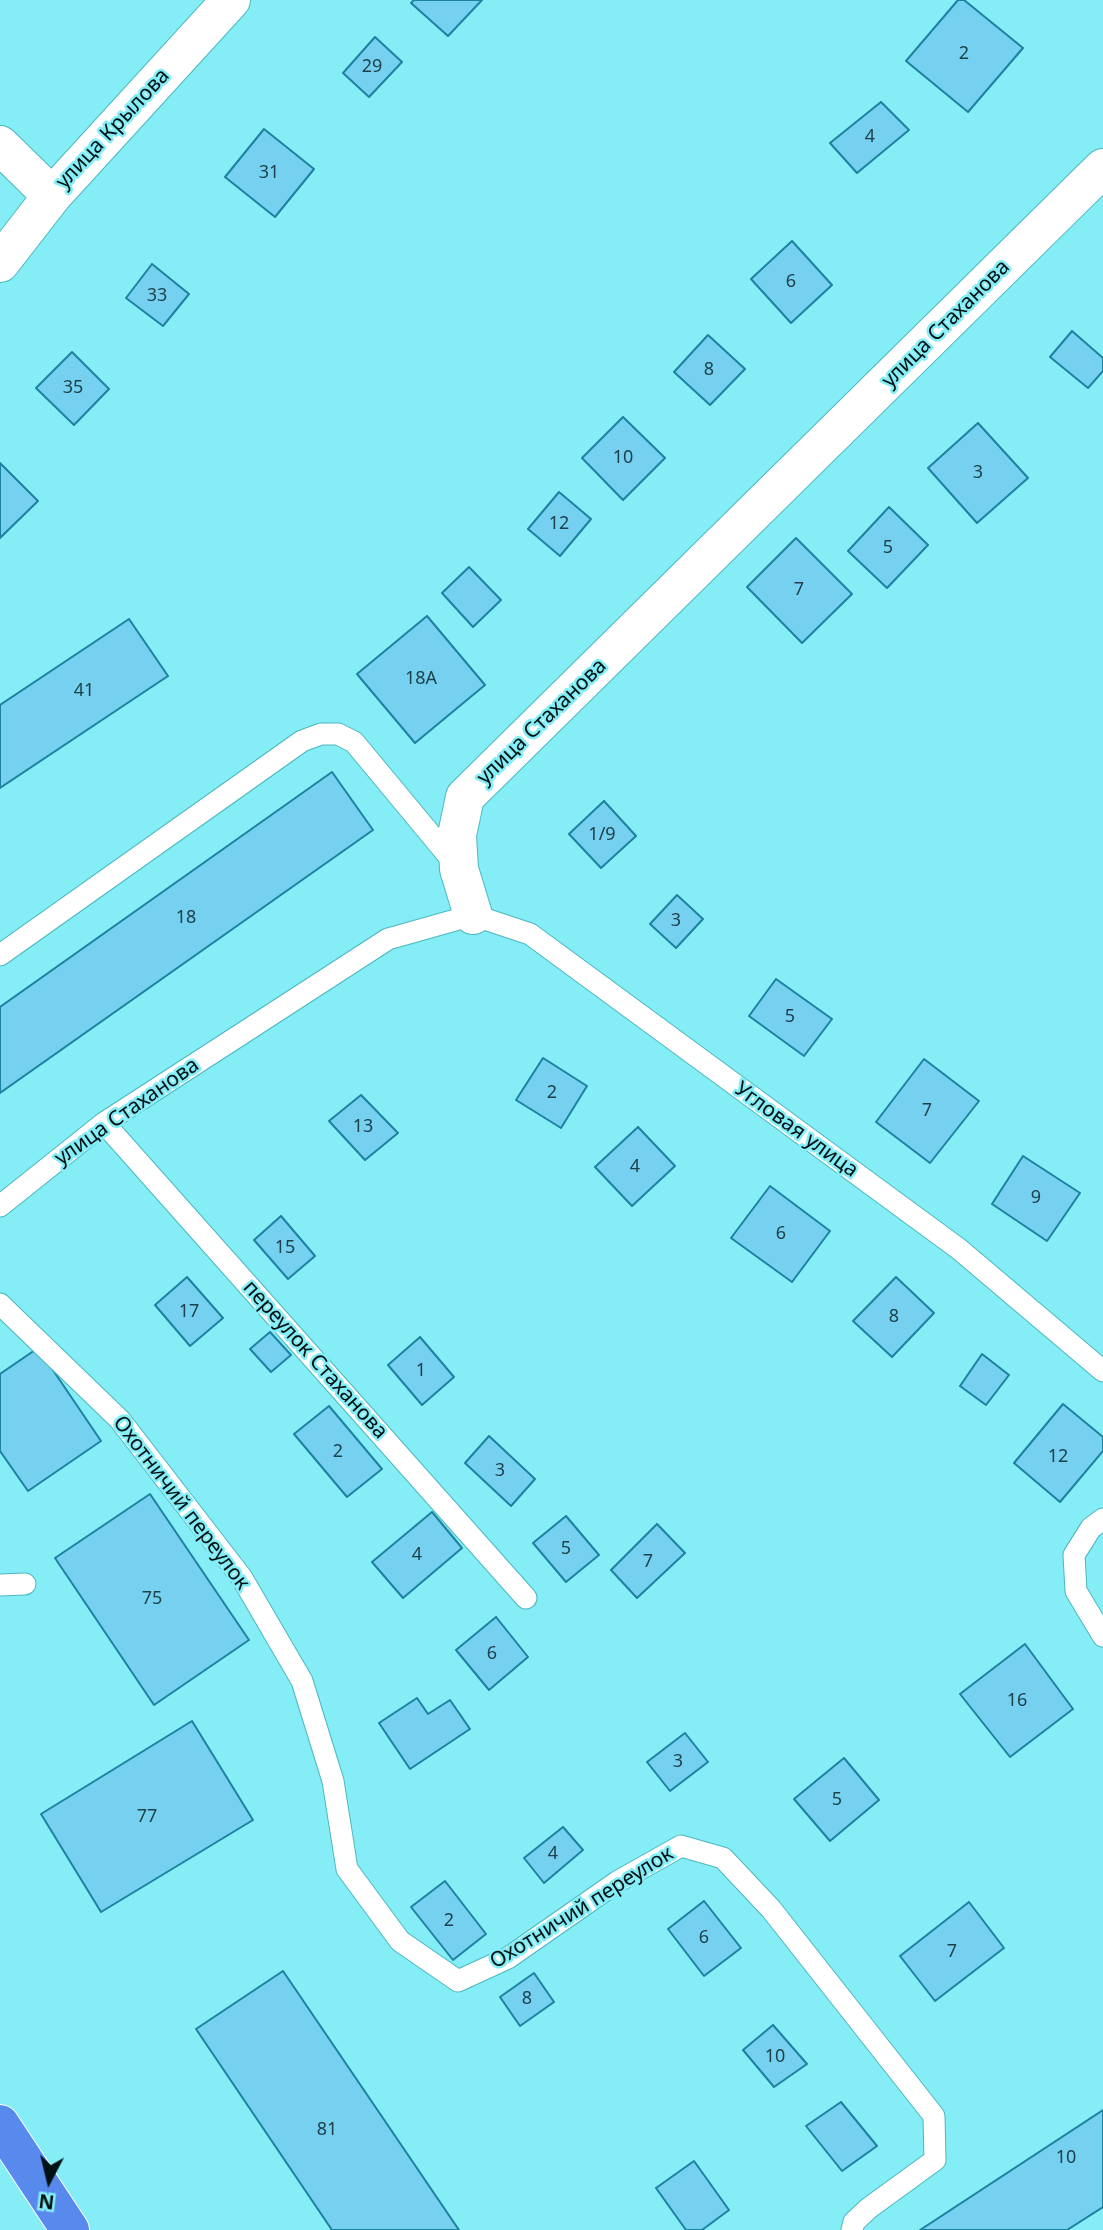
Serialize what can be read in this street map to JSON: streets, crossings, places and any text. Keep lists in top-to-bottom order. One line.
{"streets":{"street":["улица Крылова","улица Стаханова"],"lane":["Угловая улица","переулок Стаханова","Охотничий переулок"]},"crossings":[["улица Стаханова","Угловая улица"],["улица Стаханова","переулок Стаханова"]],"house_numbers":["2","29","4","31","6","33","8","35","10","3","12","5","7","18А","41","1/9","18","3","5","2","7","13","4","9","6","15","17","8","1","2","12","3","5","4","7","75","6","16","3","5","77","4","2","6","7","8","10","81","10"],"north":"bottom"}
